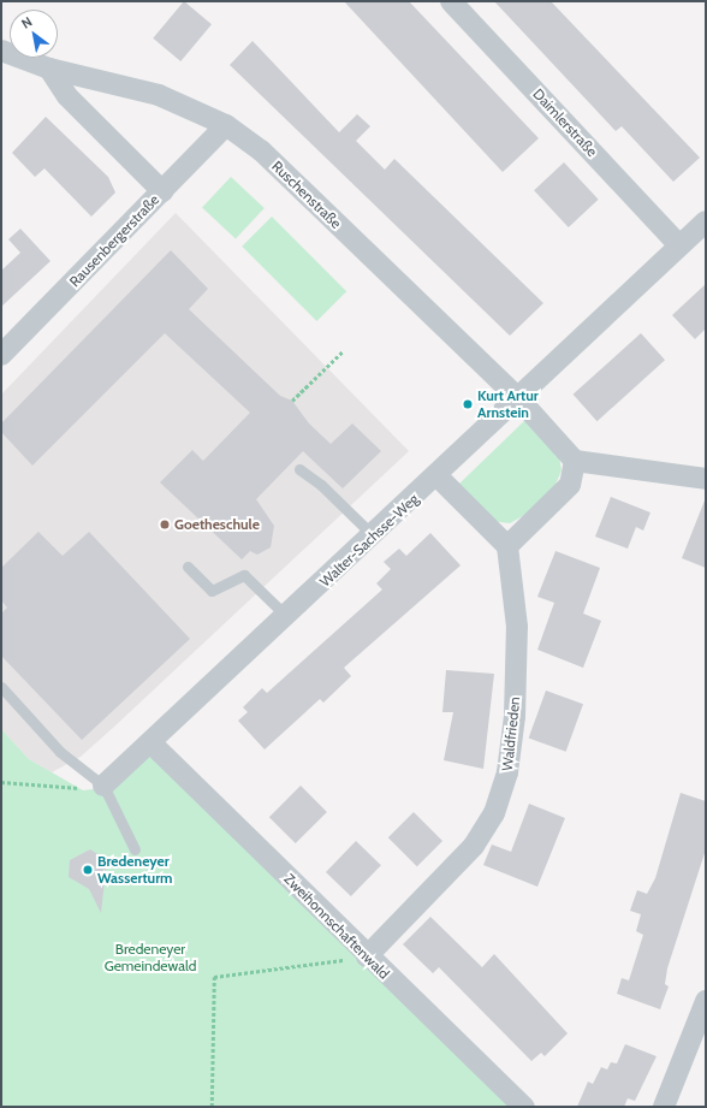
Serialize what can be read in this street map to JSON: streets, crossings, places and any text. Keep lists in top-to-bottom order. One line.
{"streets":{"street":["Daimlerstraße","Ruschenstraße","Rausenbergerstraße","Walter-Sachsse-Weg","Waldfrieden","Zweihonnschaftenwald"]},"crossings":[["Daimlerstraße","Walter-Sachsse-Weg"],["Ruschenstraße","Rausenbergerstraße"],["Ruschenstraße","Walter-Sachsse-Weg"],["Walter-Sachsse-Weg","Zweihonnschaftenwald"],["Waldfrieden","Zweihonnschaftenwald"]],"parks":["Bredeneyer Gemeindewald"],"places":["Kurt Artur Arnstein","Goetheschule","Bredeneyer Wasserturm"],"north":"top left"}
